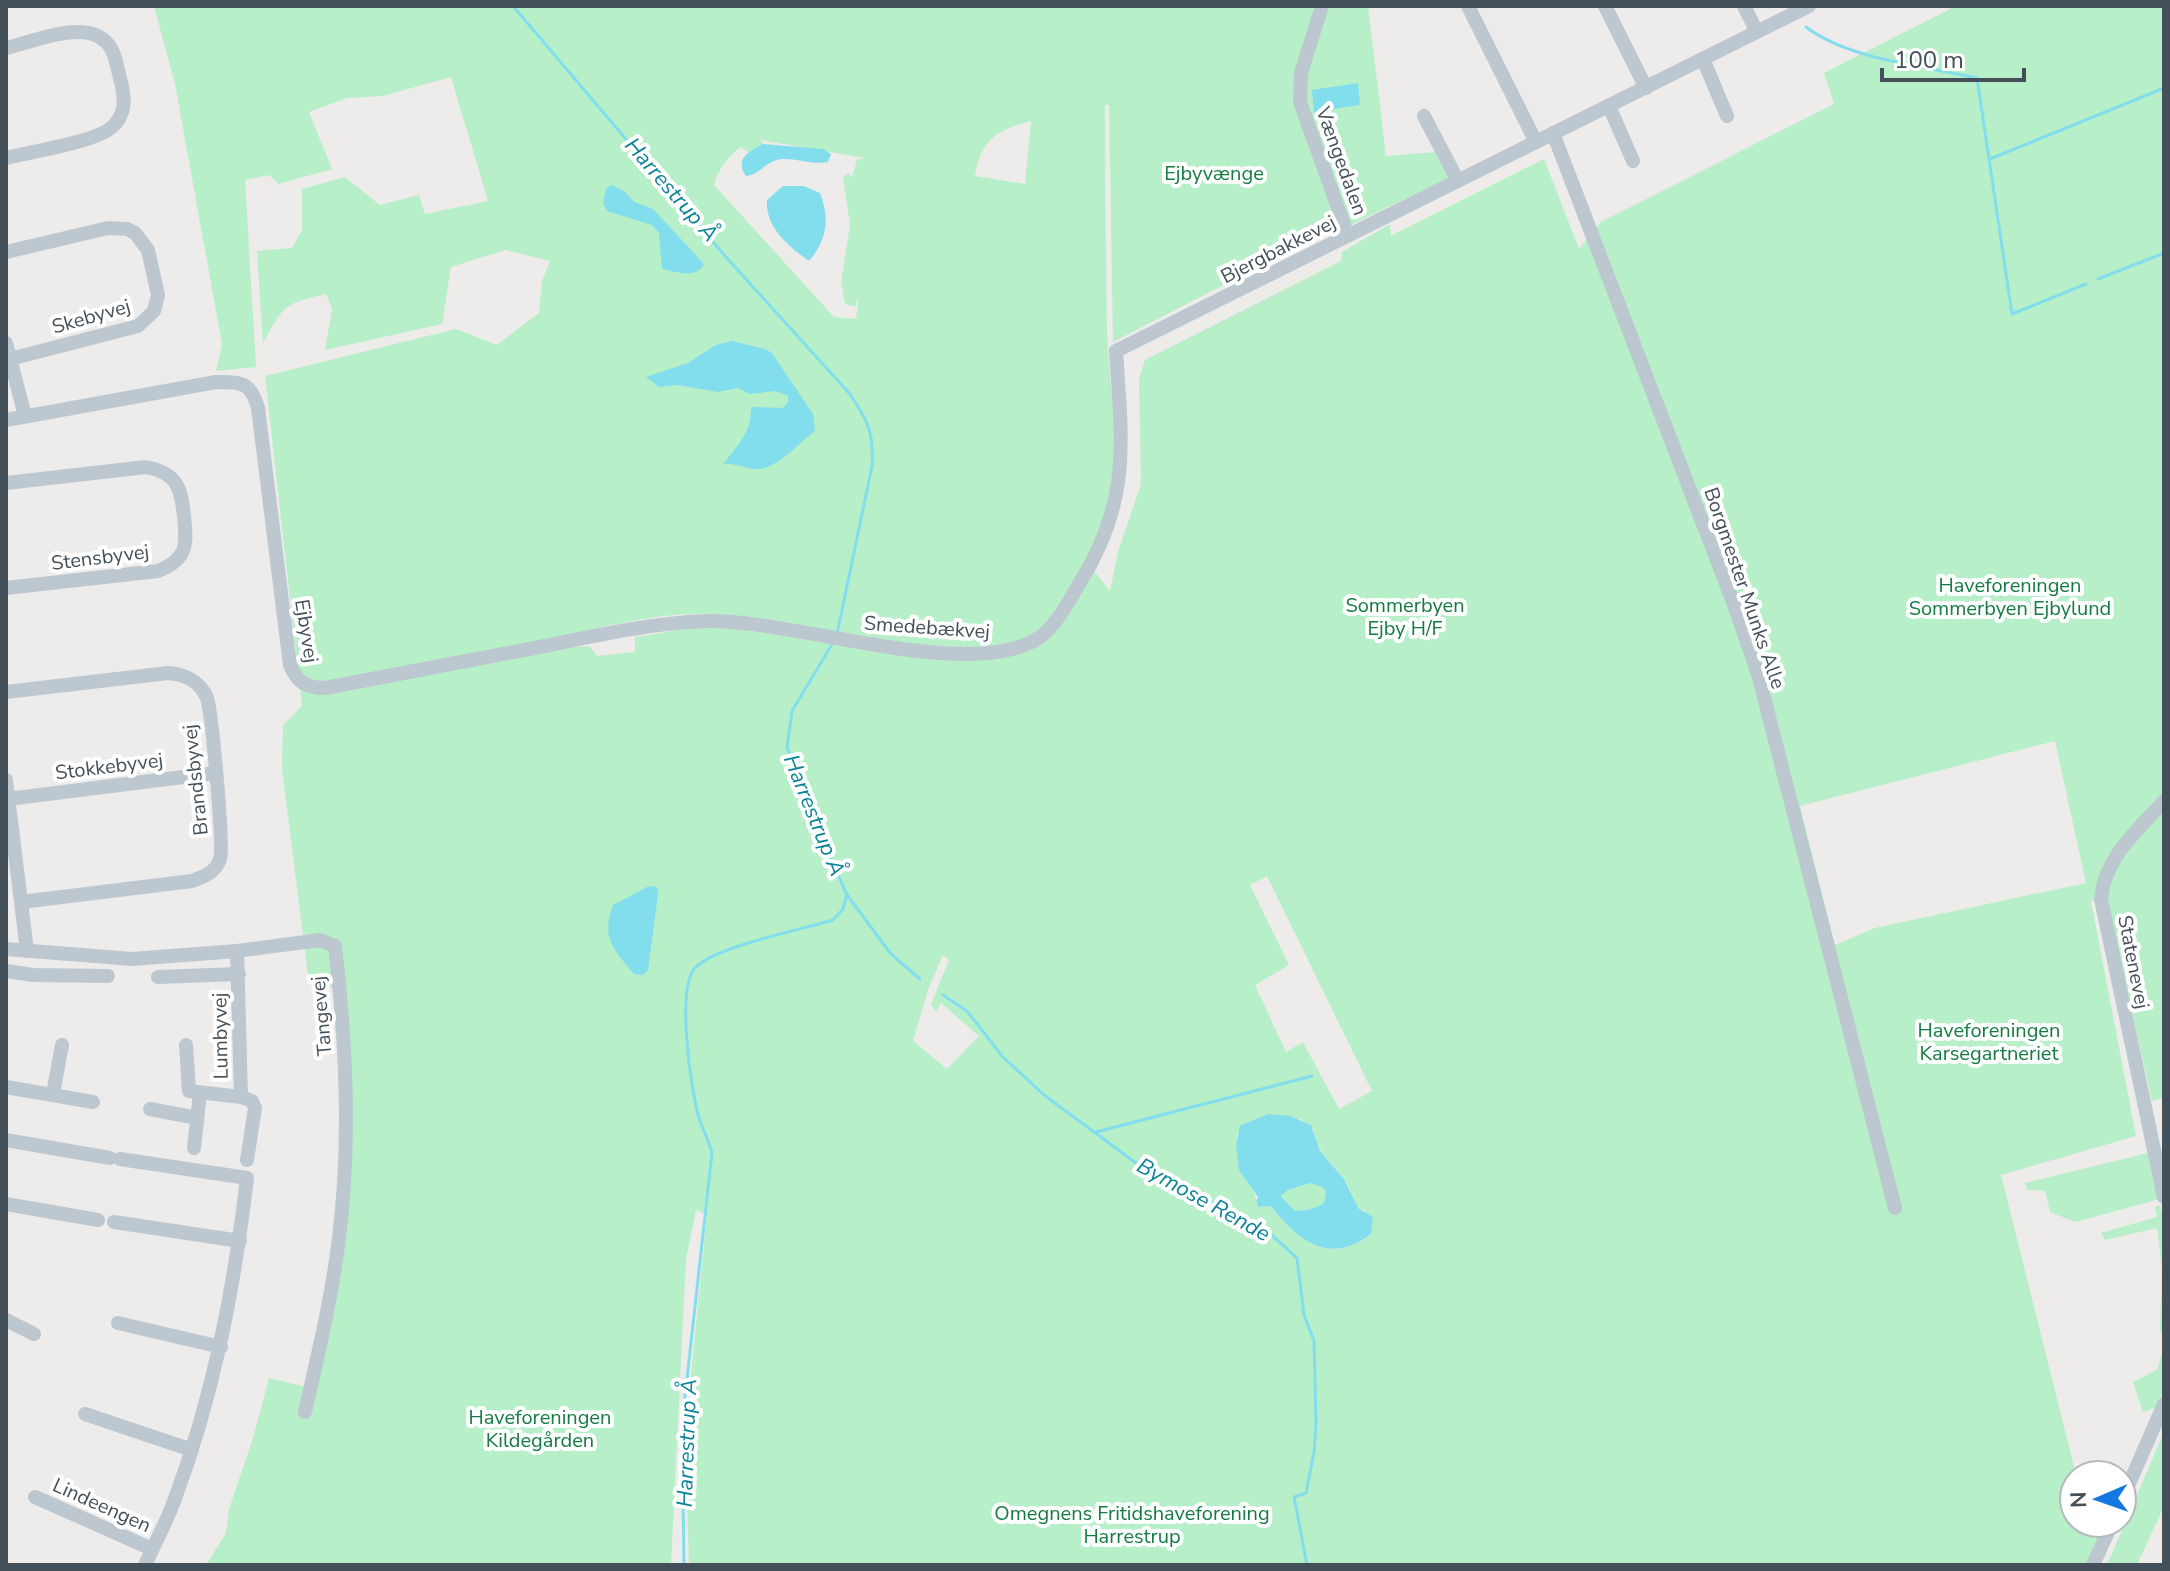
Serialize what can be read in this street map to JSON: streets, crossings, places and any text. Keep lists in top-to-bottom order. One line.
{"streets":{"street":["Vængedalen","Bjergbakkevej","Skebyvej","Stensbyvej","Borgmester Munks Alle","Smedebækvej","Ejbyvej","Stokkebyvej","Brandsbyvej","Statenevej","Tangevej","Lumbyvej","Lindeengen"]},"crossings":[["Vængedalen","Bjergbakkevej"],["Bjergbakkevej","Borgmester Munks Alle"],["Bjergbakkevej","Smedebækvej"],["Smedebækvej","Ejbyvej"],["Stokkebyvej","Brandsbyvej"],["Tangevej","Lumbyvej"]],"water":["Harrestrup Å","Bymose Rende"],"parks":["Ejbyvænge","Haveforeningen Sommerbyen Ejbylund","Sommerbyen Ejby H/F","Haveforeningen Karsegartneriet","Haveforeningen Kildegården","Omegnens Fritidshaveforening Harrestrup"],"scale_bar":"100 m","north":"left"}
